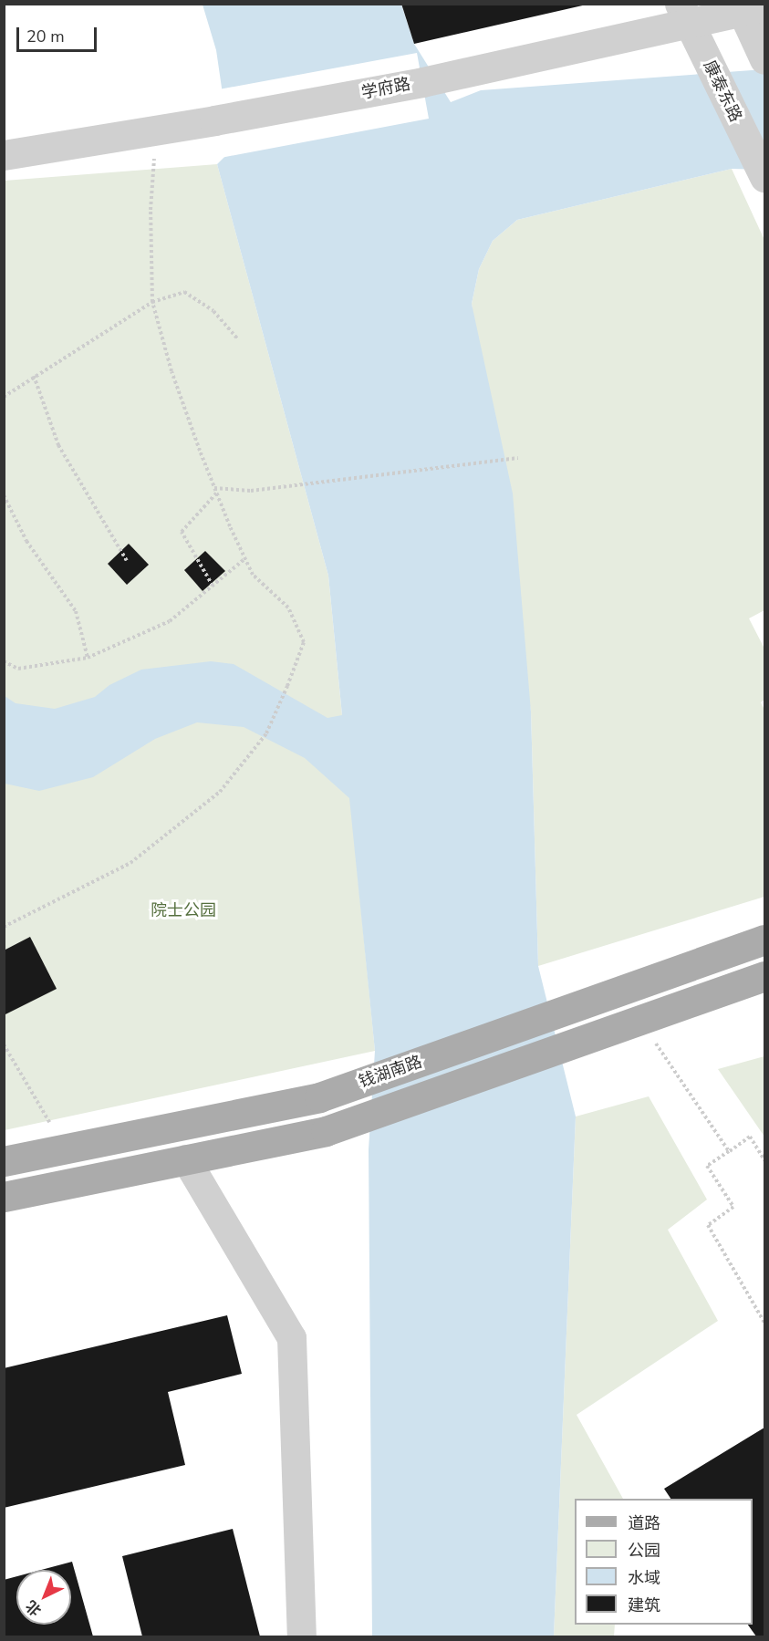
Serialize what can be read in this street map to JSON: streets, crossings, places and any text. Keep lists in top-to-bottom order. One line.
{"streets":{"main road":["钱湖南路"],"street":["学府路","康泰东路"]},"crossings":[["学府路","康泰东路"]],"parks":["院士公园"],"legend":["道路","公园","水域","建筑"],"scale_bar":"20 m","north":"bottom left"}
